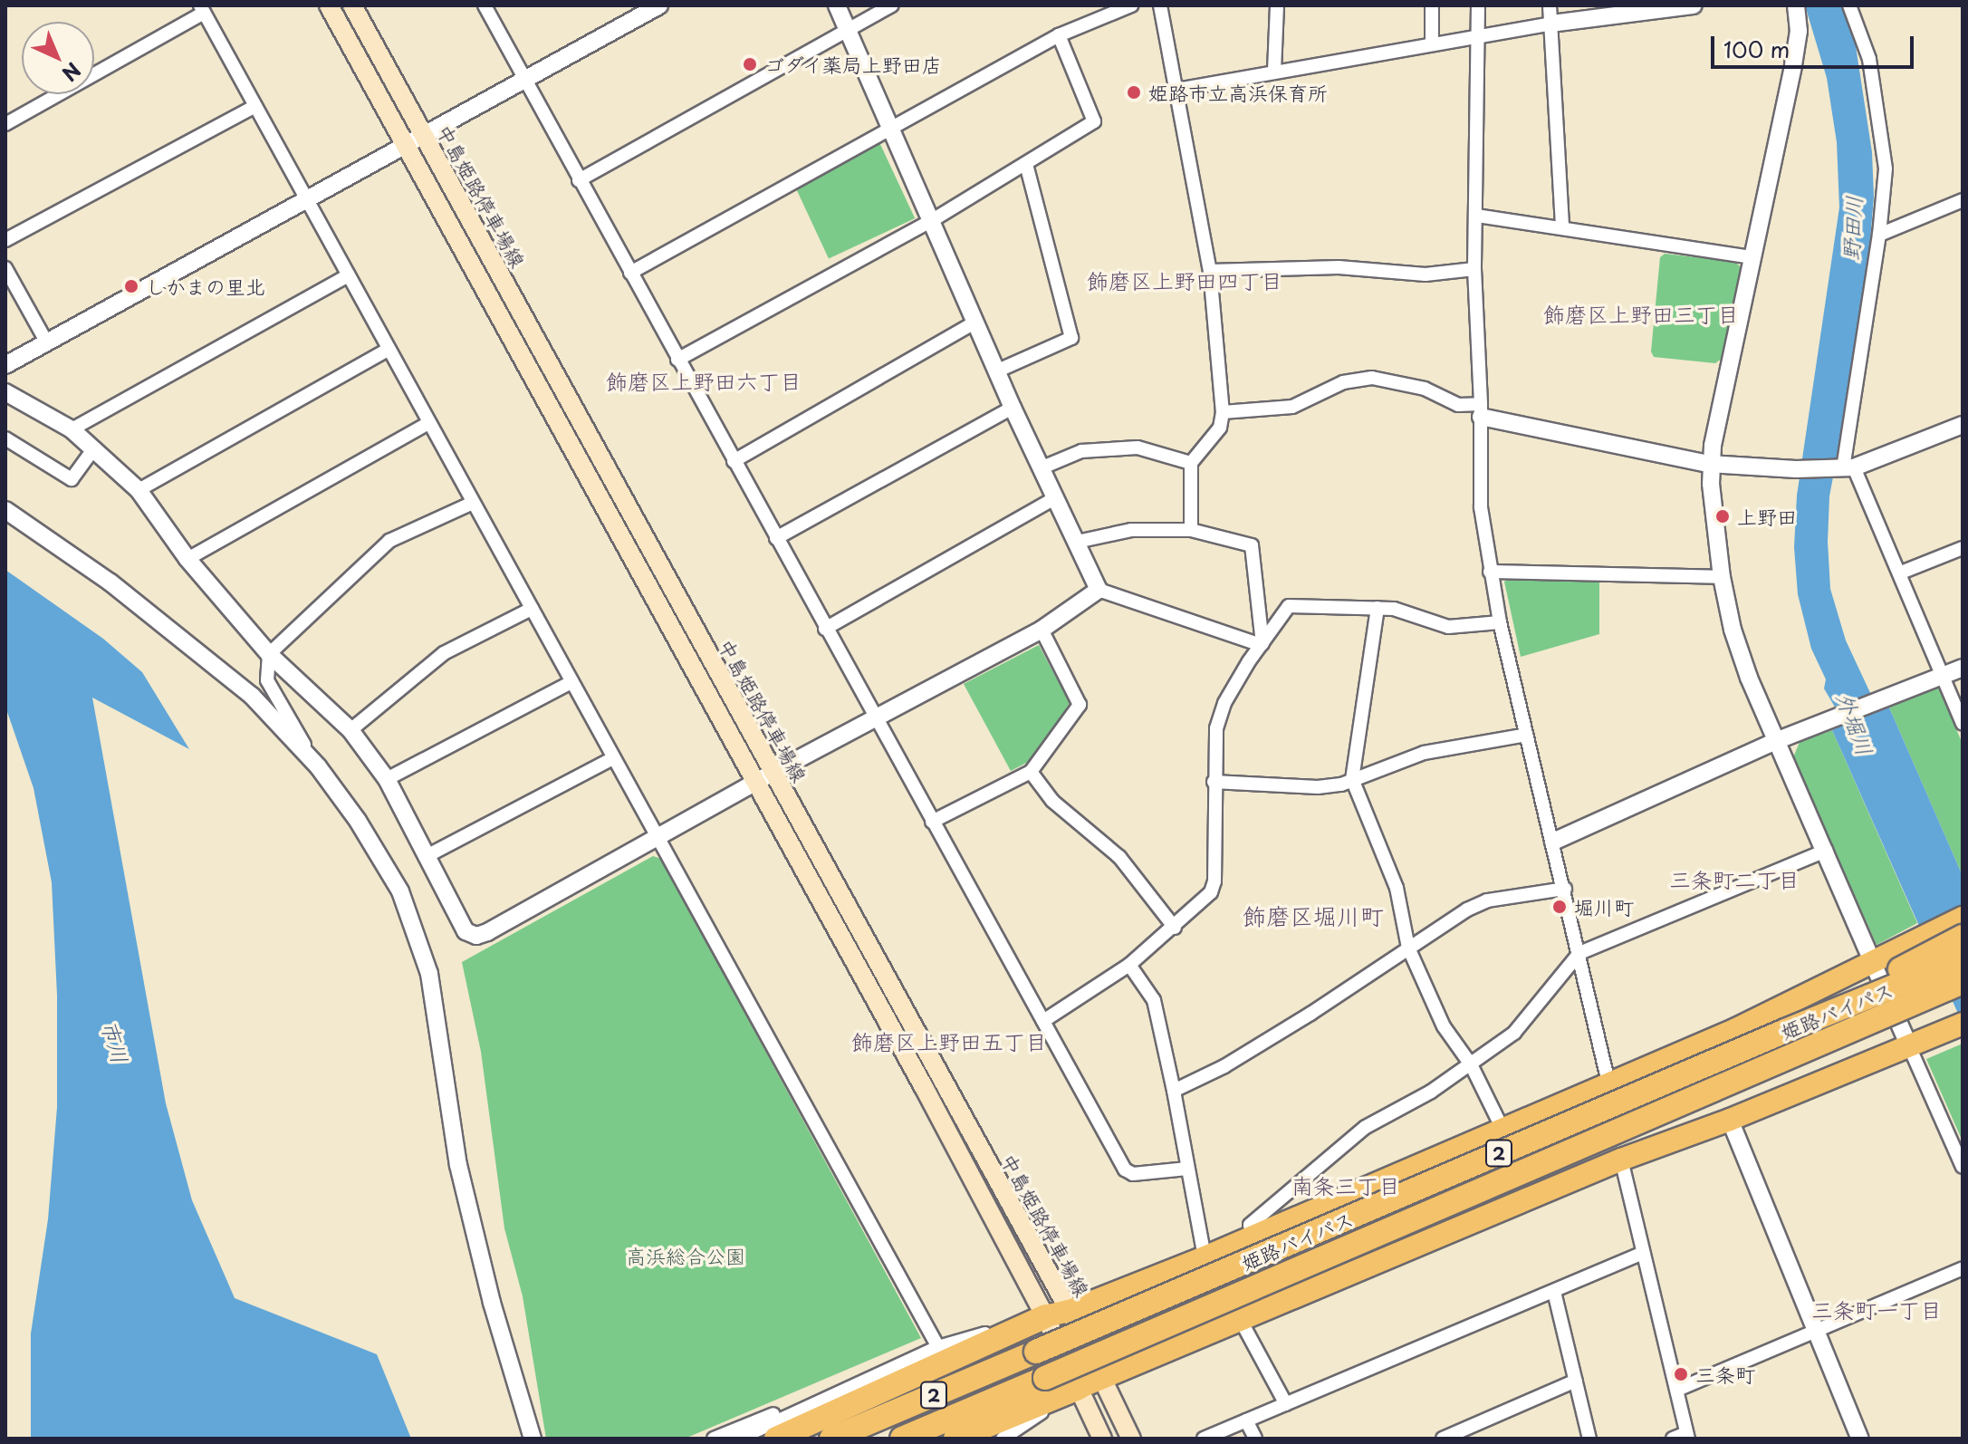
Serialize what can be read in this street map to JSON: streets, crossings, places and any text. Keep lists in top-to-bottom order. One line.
{"streets":{"highway":["姫路バイパス","2"],"main road":["中島姫路停車場線"]},"districts":["飾磨区上野田四丁目","飾磨区上野田三丁目","飾磨区上野田六丁目","三条町二丁目","飾磨区堀川町","飾磨区上野田五丁目","南条三丁目","三条町一丁目"],"water":["野田川","外堀川","市川"],"parks":["高浜総合公園"],"places":["ゴダイ薬局上野田店","姫路市立高浜保育所","しかまの里北","上野田","堀川町","三条町"],"scale_bar":"100 m","north":"bottom right"}
